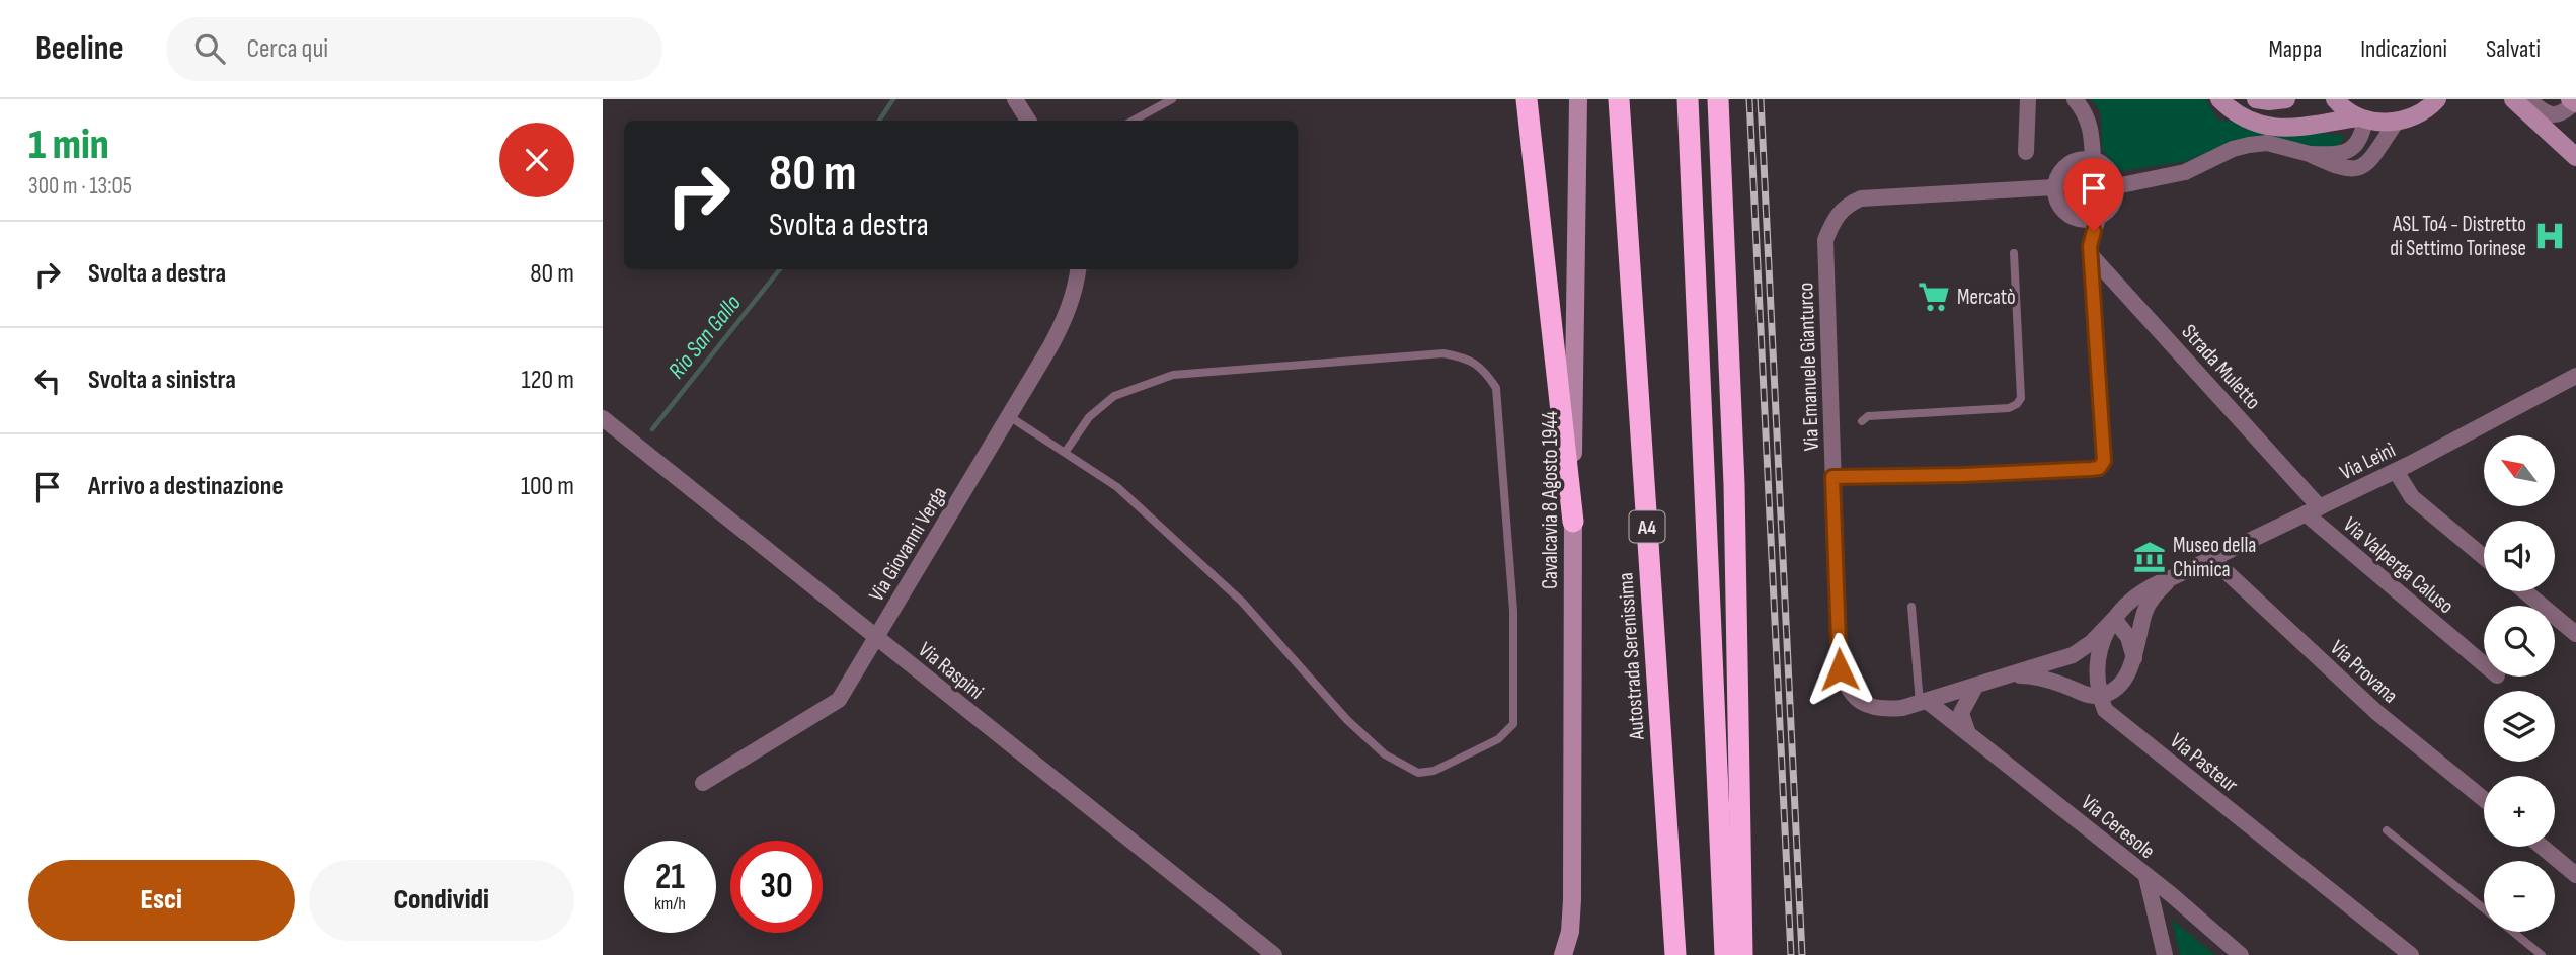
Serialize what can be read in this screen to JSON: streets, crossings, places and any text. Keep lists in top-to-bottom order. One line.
{"streets":{"highway":["A4","Autostrada Serenissima"],"main road":["Cavalcavia 8 Agosto 1944"],"street":["Via Emanuele Gianturco","Strada Muletto","Via Leinì","Via Giovanni Verga","Via Valperga Caluso","Via Raspini","Via Provana","Via Pasteur","Via Ceresole"]},"crossings":[["Via Emanuele Gianturco","Via Ceresole"],["Strada Muletto","Via Leinì"],["Strada Muletto","Via Valperga Caluso"],["Via Leinì","Via Valperga Caluso"],["Via Leinì","Via Provana"],["Via Giovanni Verga","Via Raspini"]],"water":["Rio San Gallo"],"places":{"hospital":["ASL To4 - Distretto di Settimo Torinese"],"supermarket":["Mercatò"],"museum":["Museo della Chimica"]},"north":"top left","page":{"header":"Beeline","search":"Cerca qui","nav":["Mappa","Indicazioni","Salvati"],"heading":["1 min","300 m · 13:05"],"turn":["80 m","Svolta a destra"],"list":[{"name":"Svolta a destra","value":"80 m"},{"name":"Svolta a sinistra","value":"120 m"},{"name":"Arrivo a destinazione","value":"100 m"}],"map_buttons":["+","−"],"speed":"21 km/h","limit":"30","buttons":["Esci","Condividi"]}}
